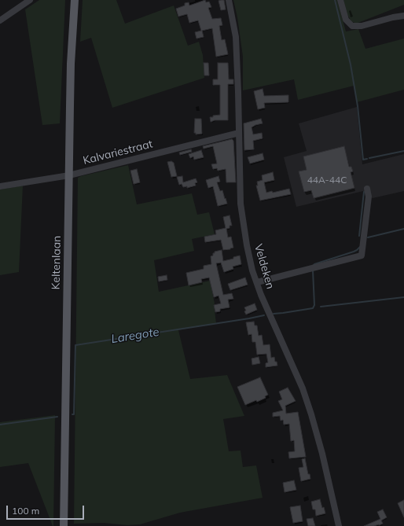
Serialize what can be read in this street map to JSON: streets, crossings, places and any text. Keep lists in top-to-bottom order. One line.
{"streets":{"main road":["Keltenlaan"],"street":["Kalvariestraat","Veldeken"]},"crossings":[["Kalvariestraat","Keltenlaan"],["Kalvariestraat","Veldeken"]],"water":["Laregote"],"house_numbers":["44A-44C"],"scale_bar":"100 m"}
